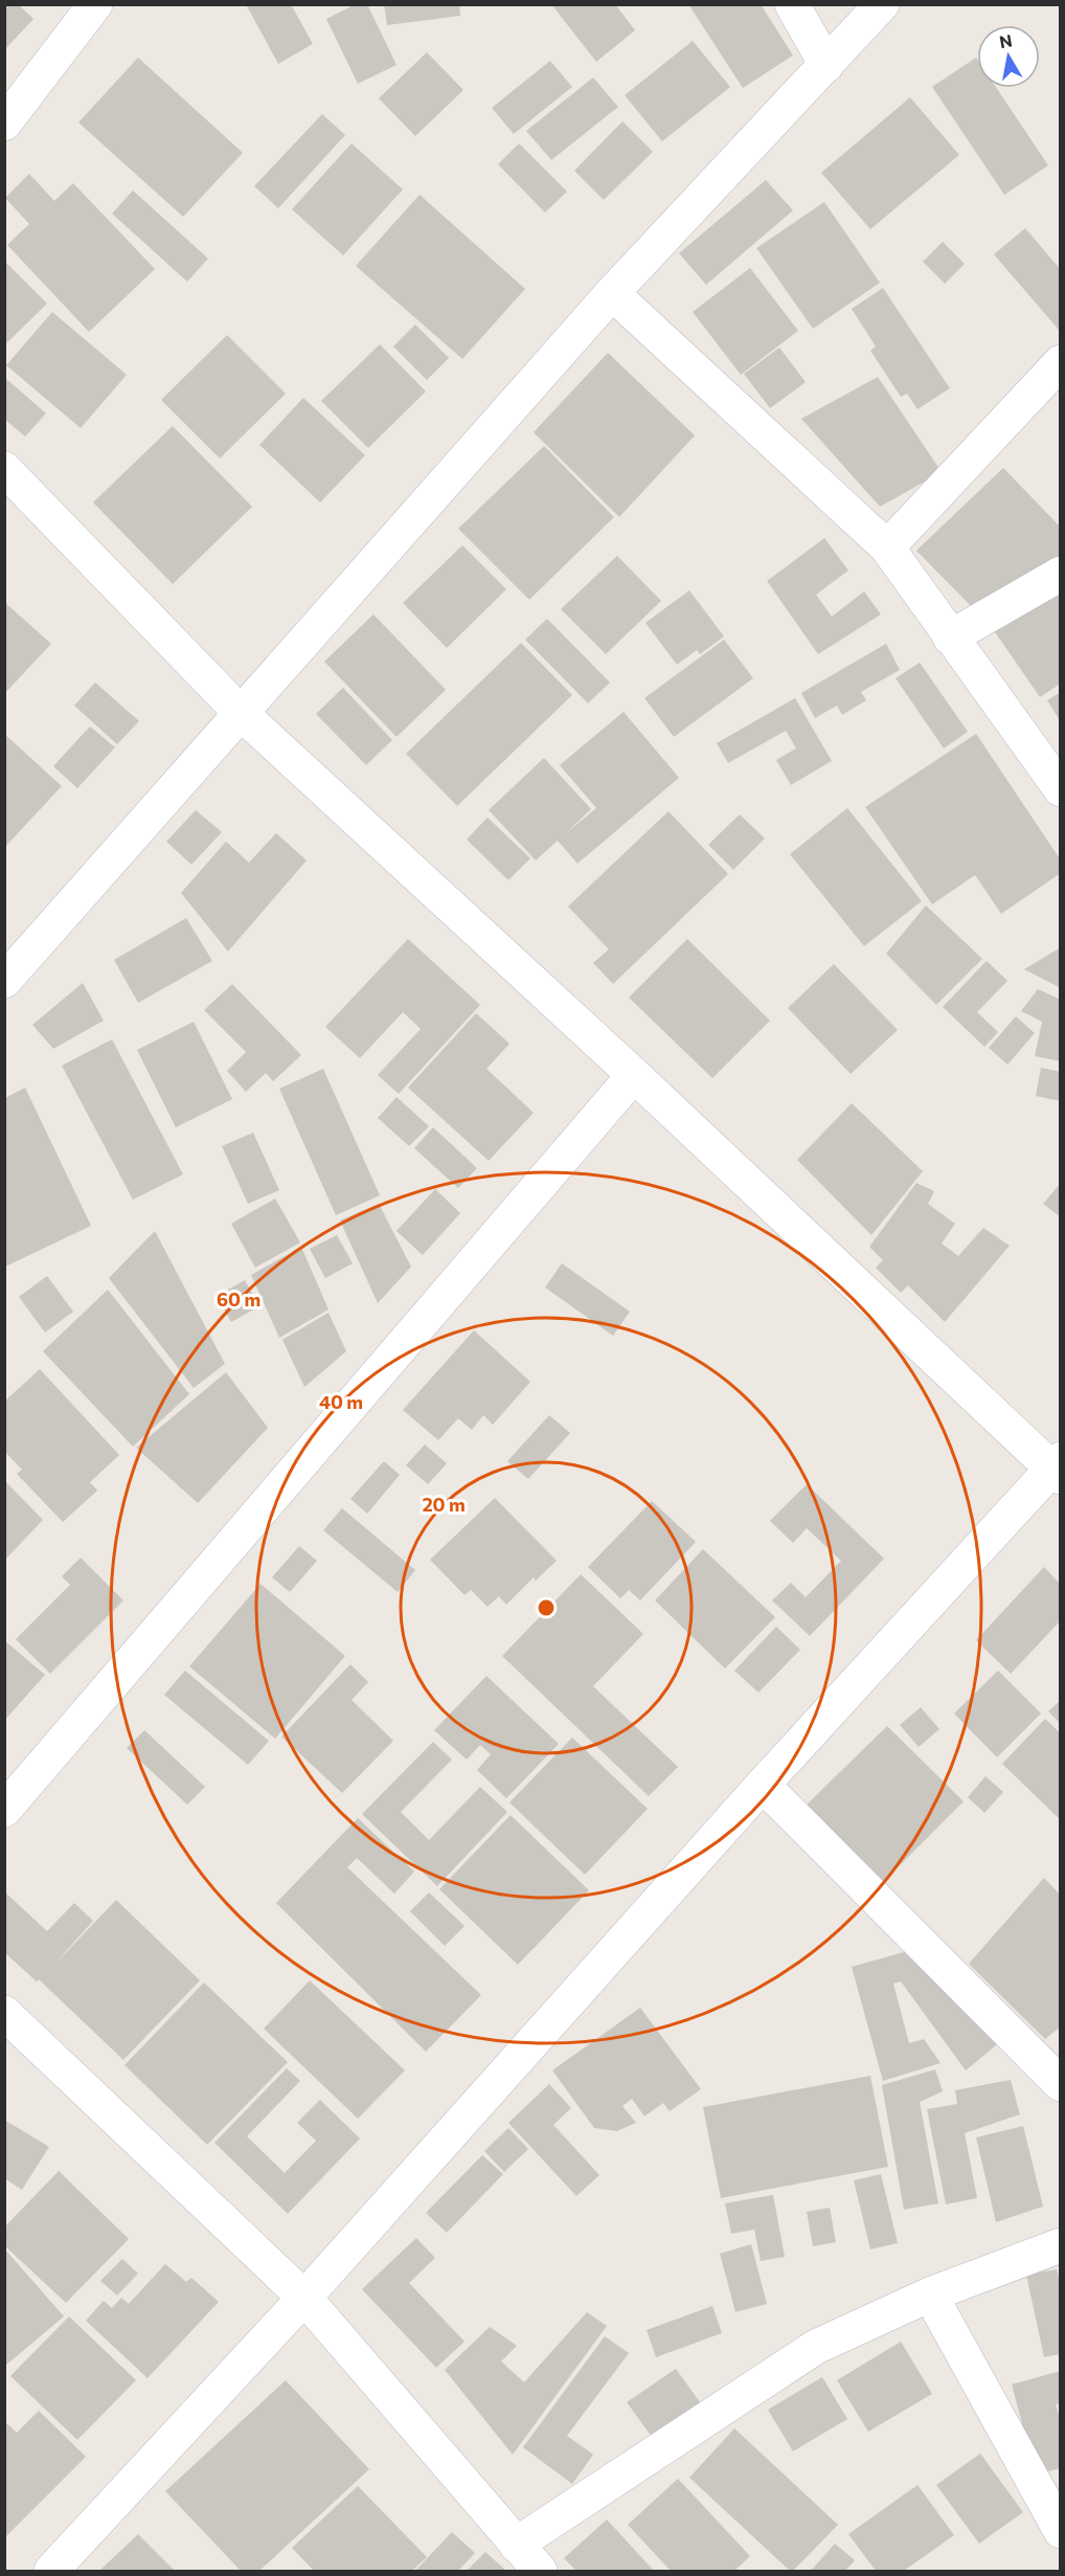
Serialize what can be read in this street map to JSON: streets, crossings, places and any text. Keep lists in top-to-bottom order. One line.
{"north":"top","rings":["60 m","40 m","20 m"]}
